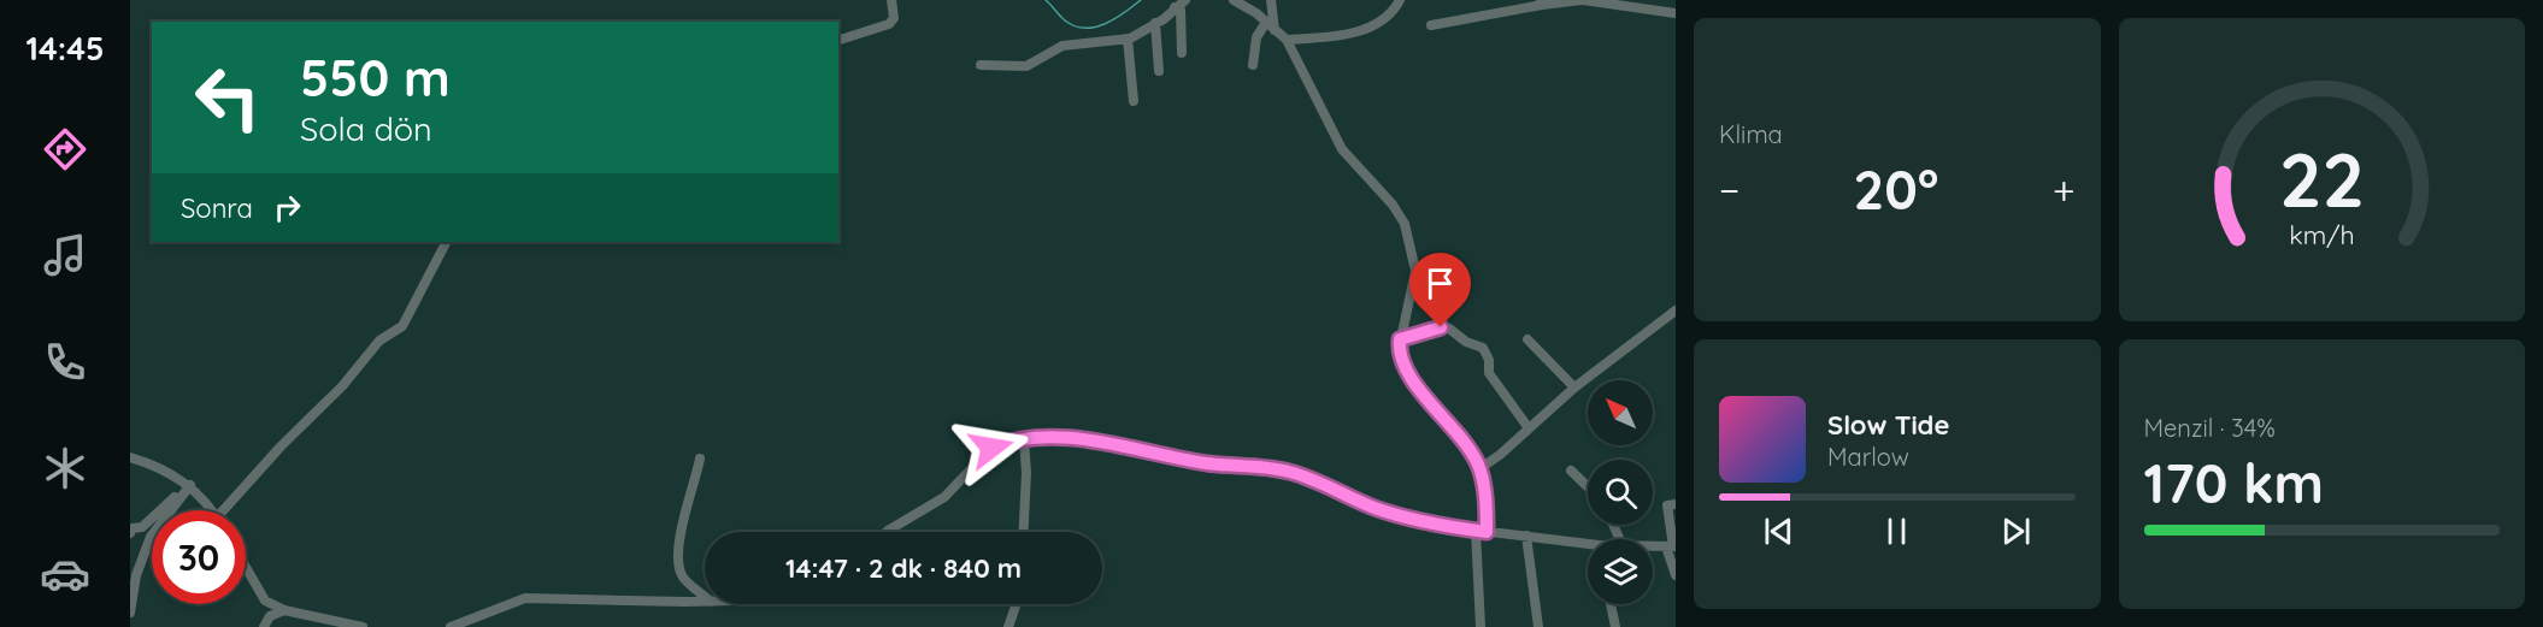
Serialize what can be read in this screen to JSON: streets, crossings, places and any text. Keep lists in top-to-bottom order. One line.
{"north":"top left","page":{"tabs":"14:45","tile":["Klima",["Menzil · 34%","170 km"]],"turn":["550 m","Sola dön"],"heat":["−","20°","+"],"then":"Sonra","song":["Slow Tide","Marlow"],"limit":"30","trip":"14:47 · 2 dk · 840 m","gauge":["22","km/h"]}}
